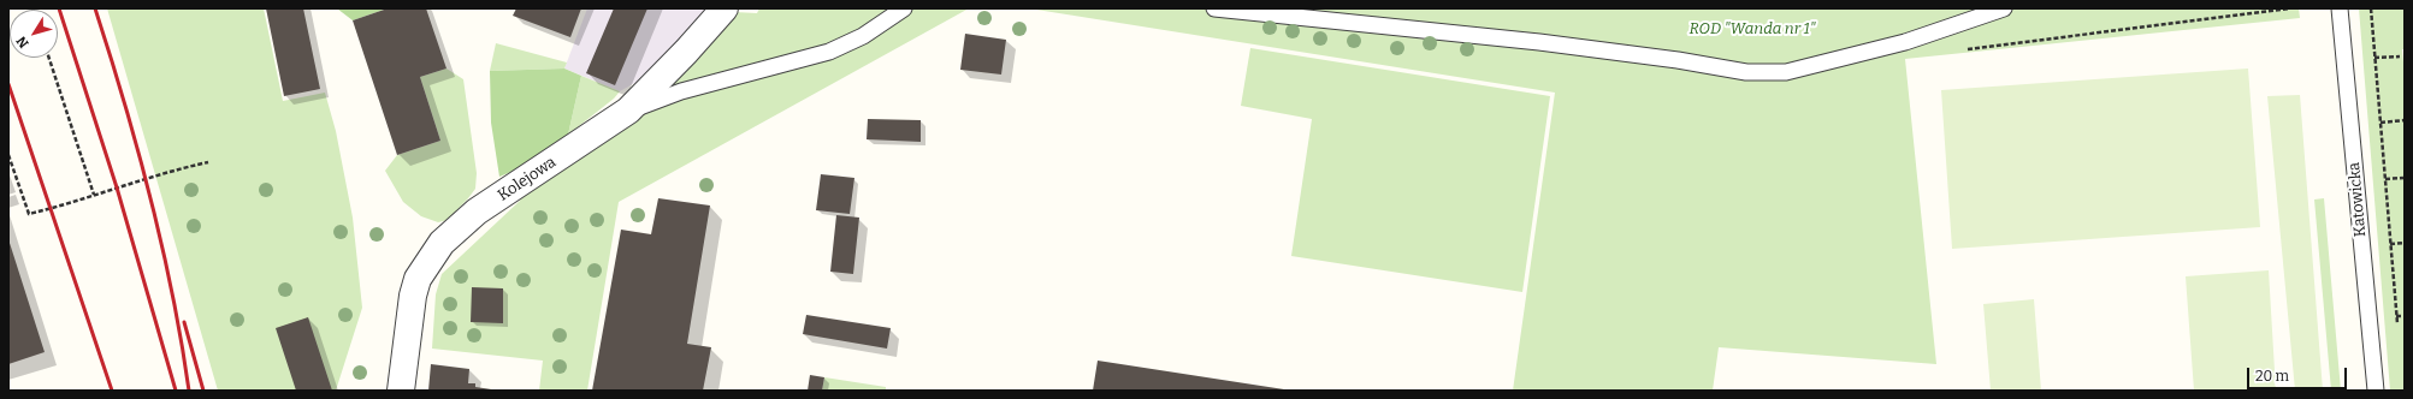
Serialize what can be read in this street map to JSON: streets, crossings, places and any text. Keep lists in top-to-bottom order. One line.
{"streets":{"street":["Kolejowa"],"lane":["Katowicka"]},"parks":["ROD \"Wanda nr 1\""],"scale_bar":"20 m","north":"bottom left"}
